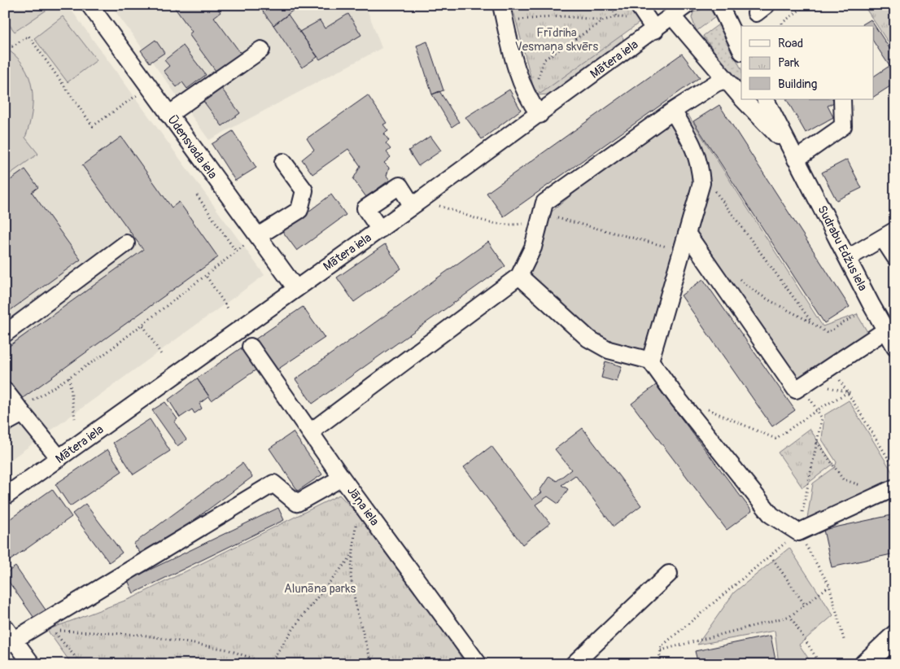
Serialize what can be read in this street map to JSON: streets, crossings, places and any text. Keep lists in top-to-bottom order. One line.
{"streets":{"street":["Mātera iela","Ūdensvada iela","Sudrabu Edžus iela","Jāņa iela"]},"crossings":[["Mātera iela","Ūdensvada iela"],["Mātera iela","Sudrabu Edžus iela"]],"parks":["Frīdriha Vesmaņa skvērs","Alunāna parks"],"legend":["Road","Park","Building"]}
